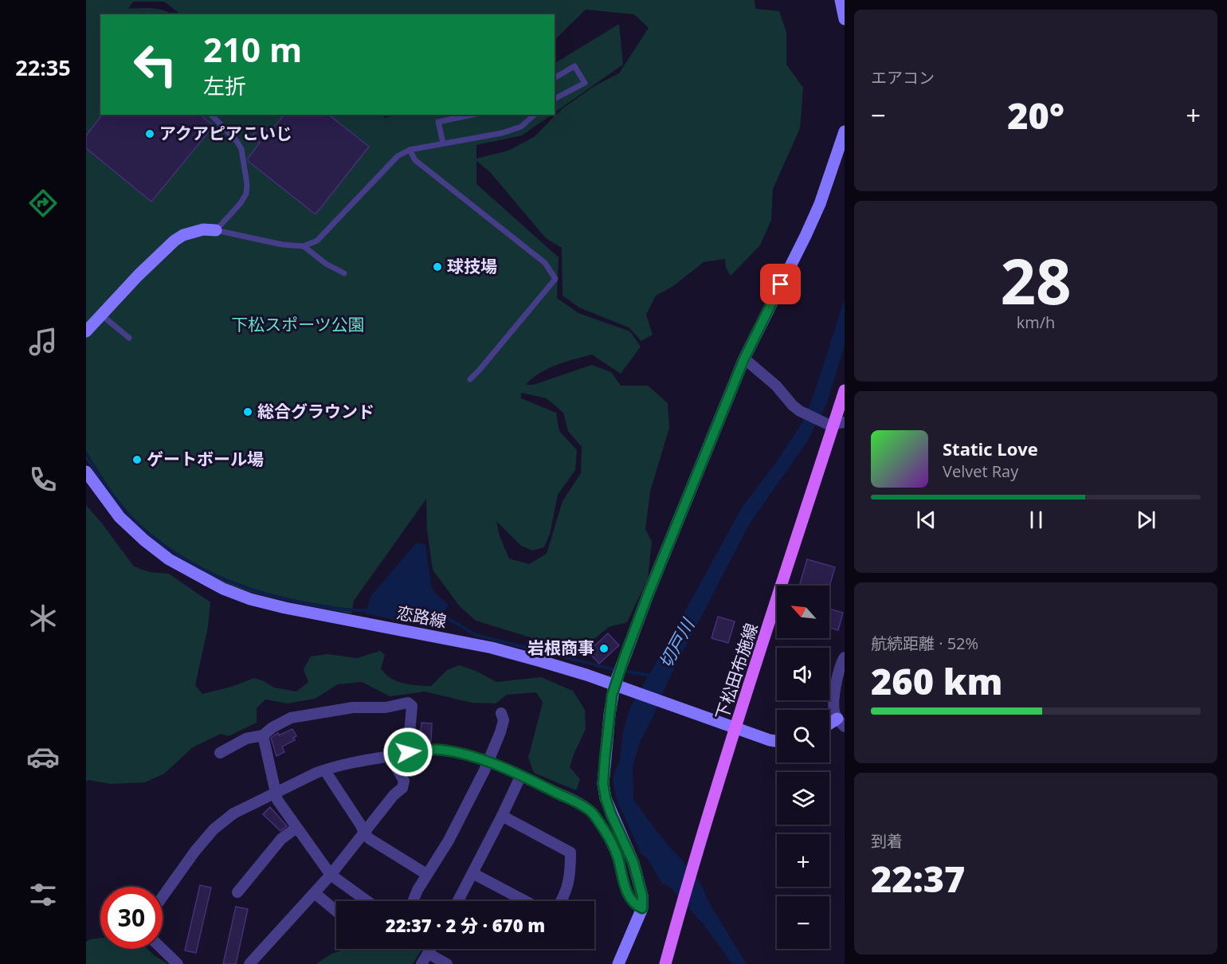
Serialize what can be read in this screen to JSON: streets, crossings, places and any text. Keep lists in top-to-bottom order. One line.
{"streets":{"main road":["下松田布施線"],"street":["恋路線"]},"crossings":[["恋路線","下松田布施線"]],"water":["切戸川"],"parks":["下松スポーツ公園"],"places":["アクアピアこいじ","球技場","総合グラウンド","ゲートボール場","岩根商事"],"north":"top left","page":{"tabs":"22:35","tile":["エアコン",["28","km/h"],["航続距離 · 52%","260 km"],["到着","22:37"]],"turn":["210 m","左折"],"heat":["−","20°","+"],"song":["Static Love","Velvet Ray"],"map_buttons":["+","−"],"limit":"30","trip":"22:37 · 2 分 · 670 m"}}
